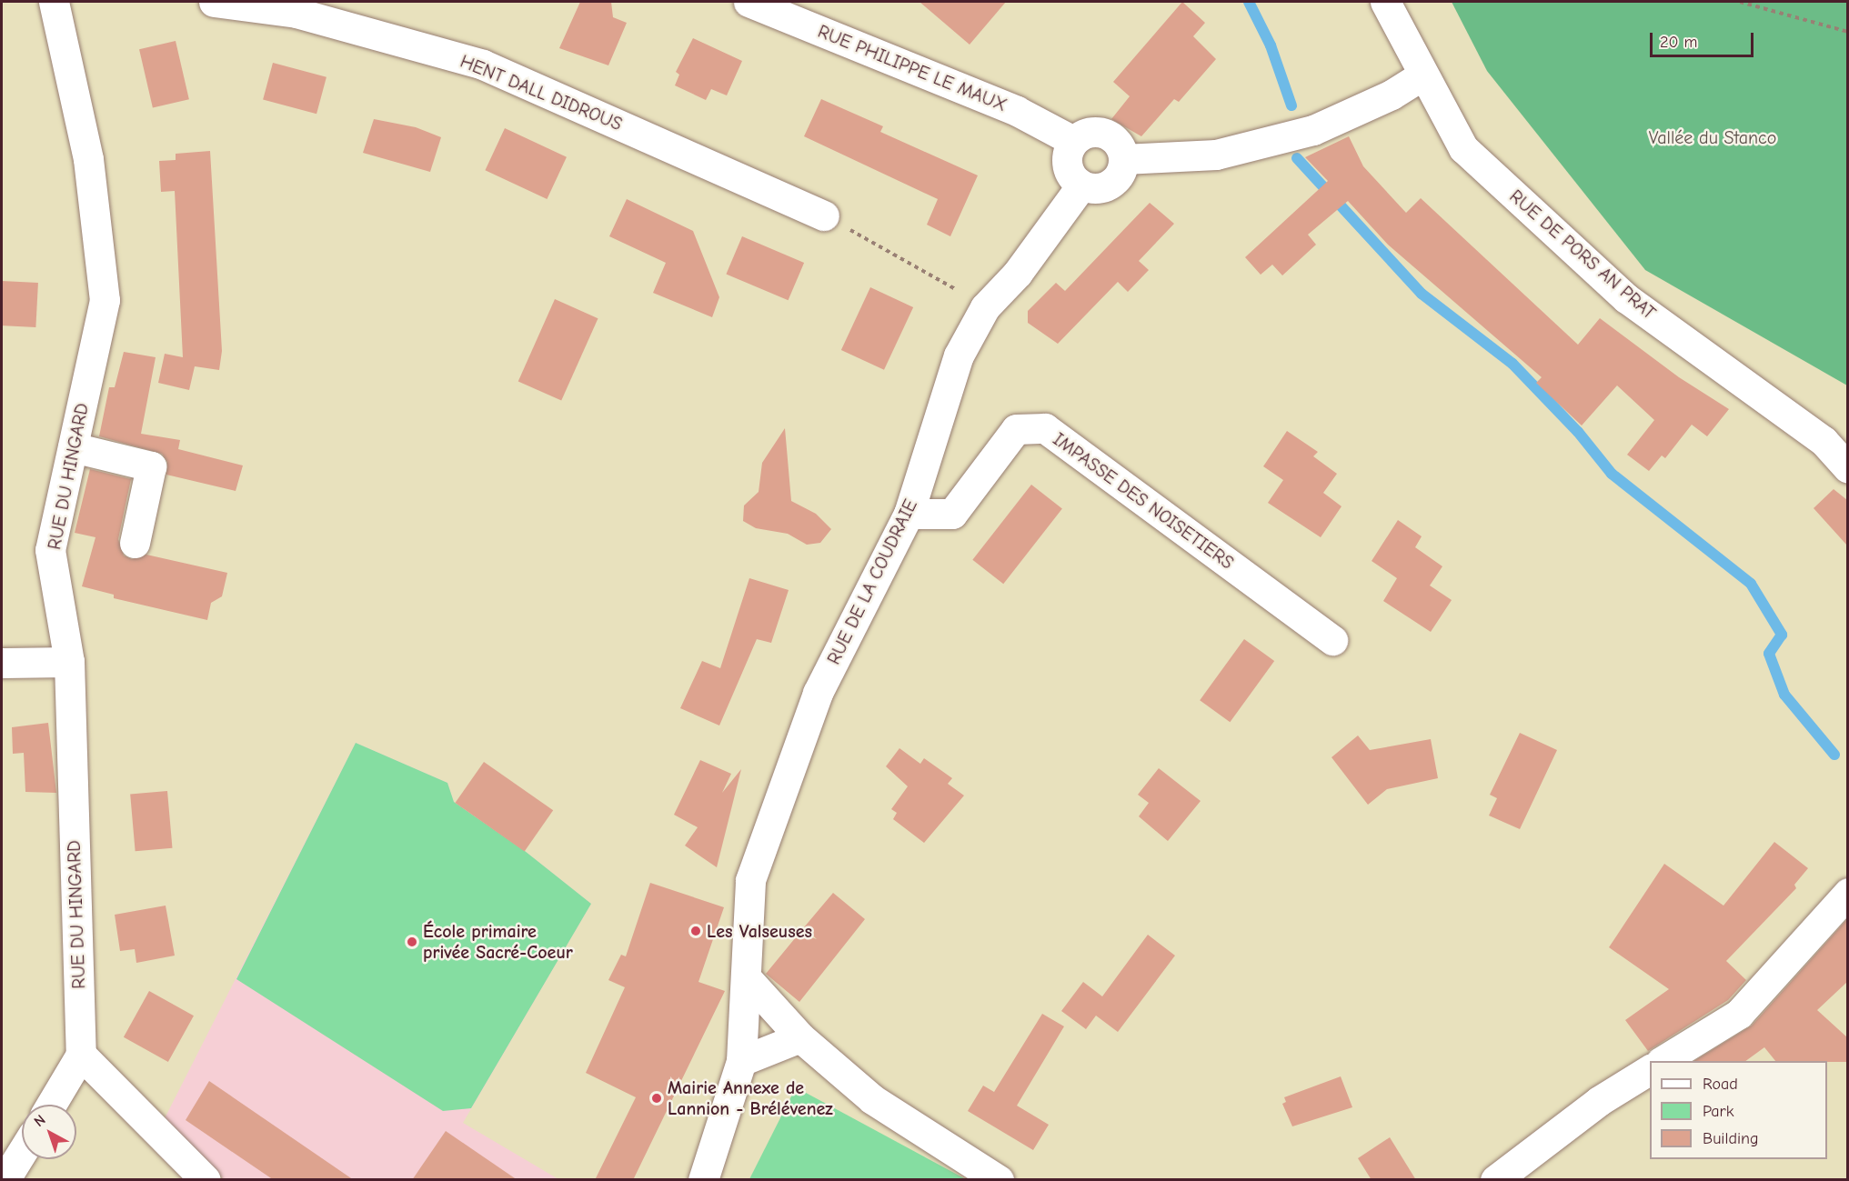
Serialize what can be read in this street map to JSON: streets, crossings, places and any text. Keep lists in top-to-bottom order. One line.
{"streets":{"street":["RUE PHILIPPE LE MAUX","HENT DALL DIDROUS","RUE DE PORS AN PRAT","RUE DU HINGARD","IMPASSE DES NOISETIERS","RUE DE LA COUDRAIE"]},"crossings":[["RUE PHILIPPE LE MAUX","RUE DE LA COUDRAIE"],["IMPASSE DES NOISETIERS","RUE DE LA COUDRAIE"]],"parks":["Vallée du Stanco"],"places":["Les Valseuses","École primaire privée Sacré-Coeur","Mairie Annexe de Lannion - Brélévenez"],"legend":["Road","Park","Building"],"scale_bar":"20 m","north":"top left"}
